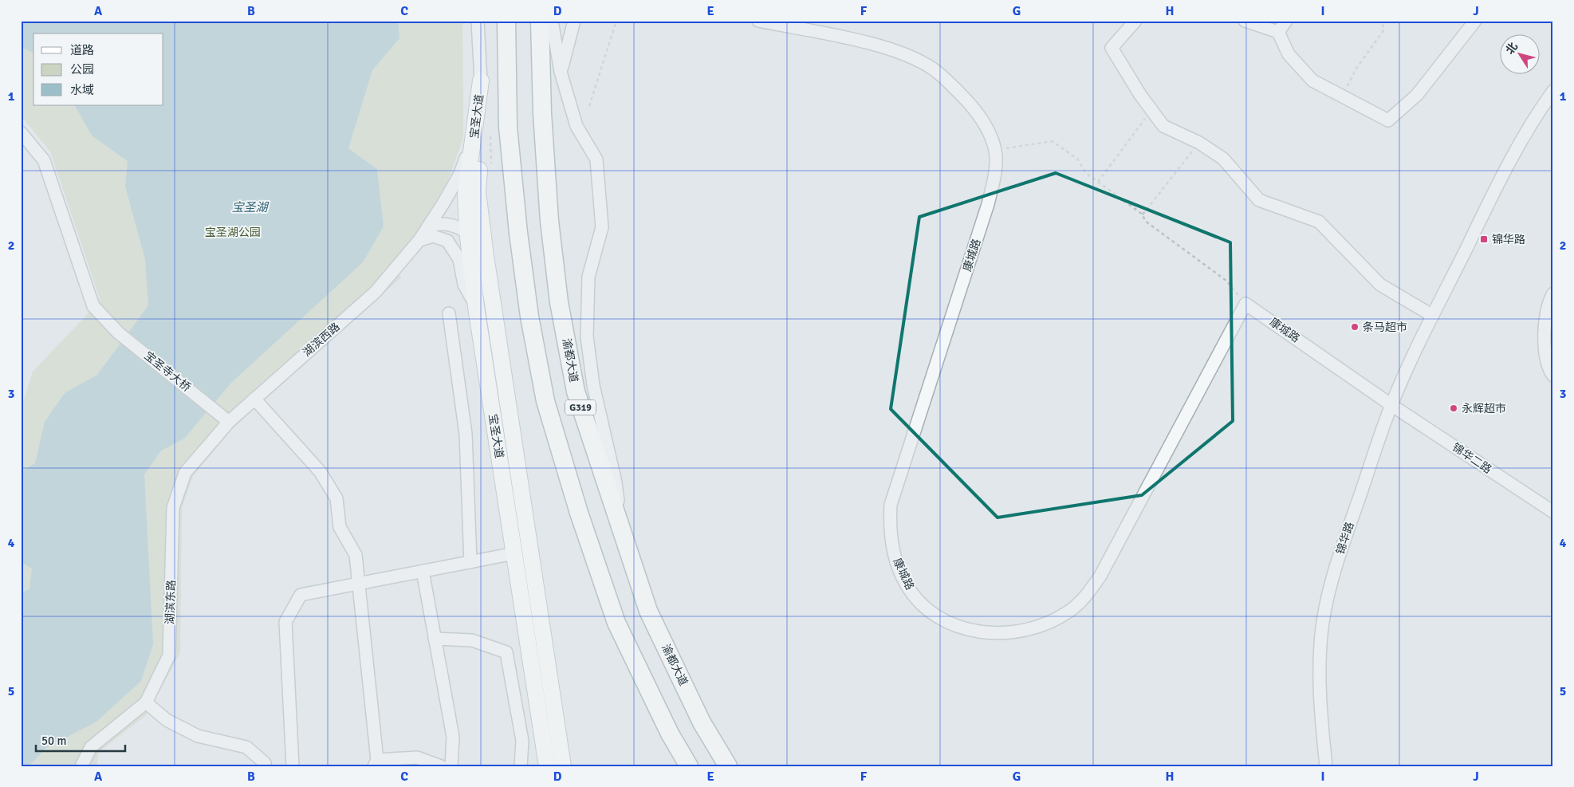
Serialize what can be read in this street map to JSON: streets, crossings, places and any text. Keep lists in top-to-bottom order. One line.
{"streets":{"highway":["渝都大道","G319"],"main road":["宝圣大道"],"street":["康城路","湖滨西路","宝圣寺大桥","锦华二路","锦华路","湖滨东路"]},"crossings":[["宝圣大道","湖滨西路"],["康城路","锦华二路"],["康城路","锦华路"],["湖滨西路","宝圣寺大桥"],["湖滨西路","湖滨东路"],["宝圣寺大桥","湖滨东路"],["锦华二路","锦华路"]],"water":["宝圣湖"],"parks":["宝圣湖公园"],"places":{"transit":["锦华路"],"other":["条马超市","永辉超市"]},"legend":["道路","公园","水域"],"scale_bar":"50 m","north":"top left","grid":{"columns":["A","B","C","D","E","F","G","H","I","J"],"rows":["1","2","3","4","5"]}}
